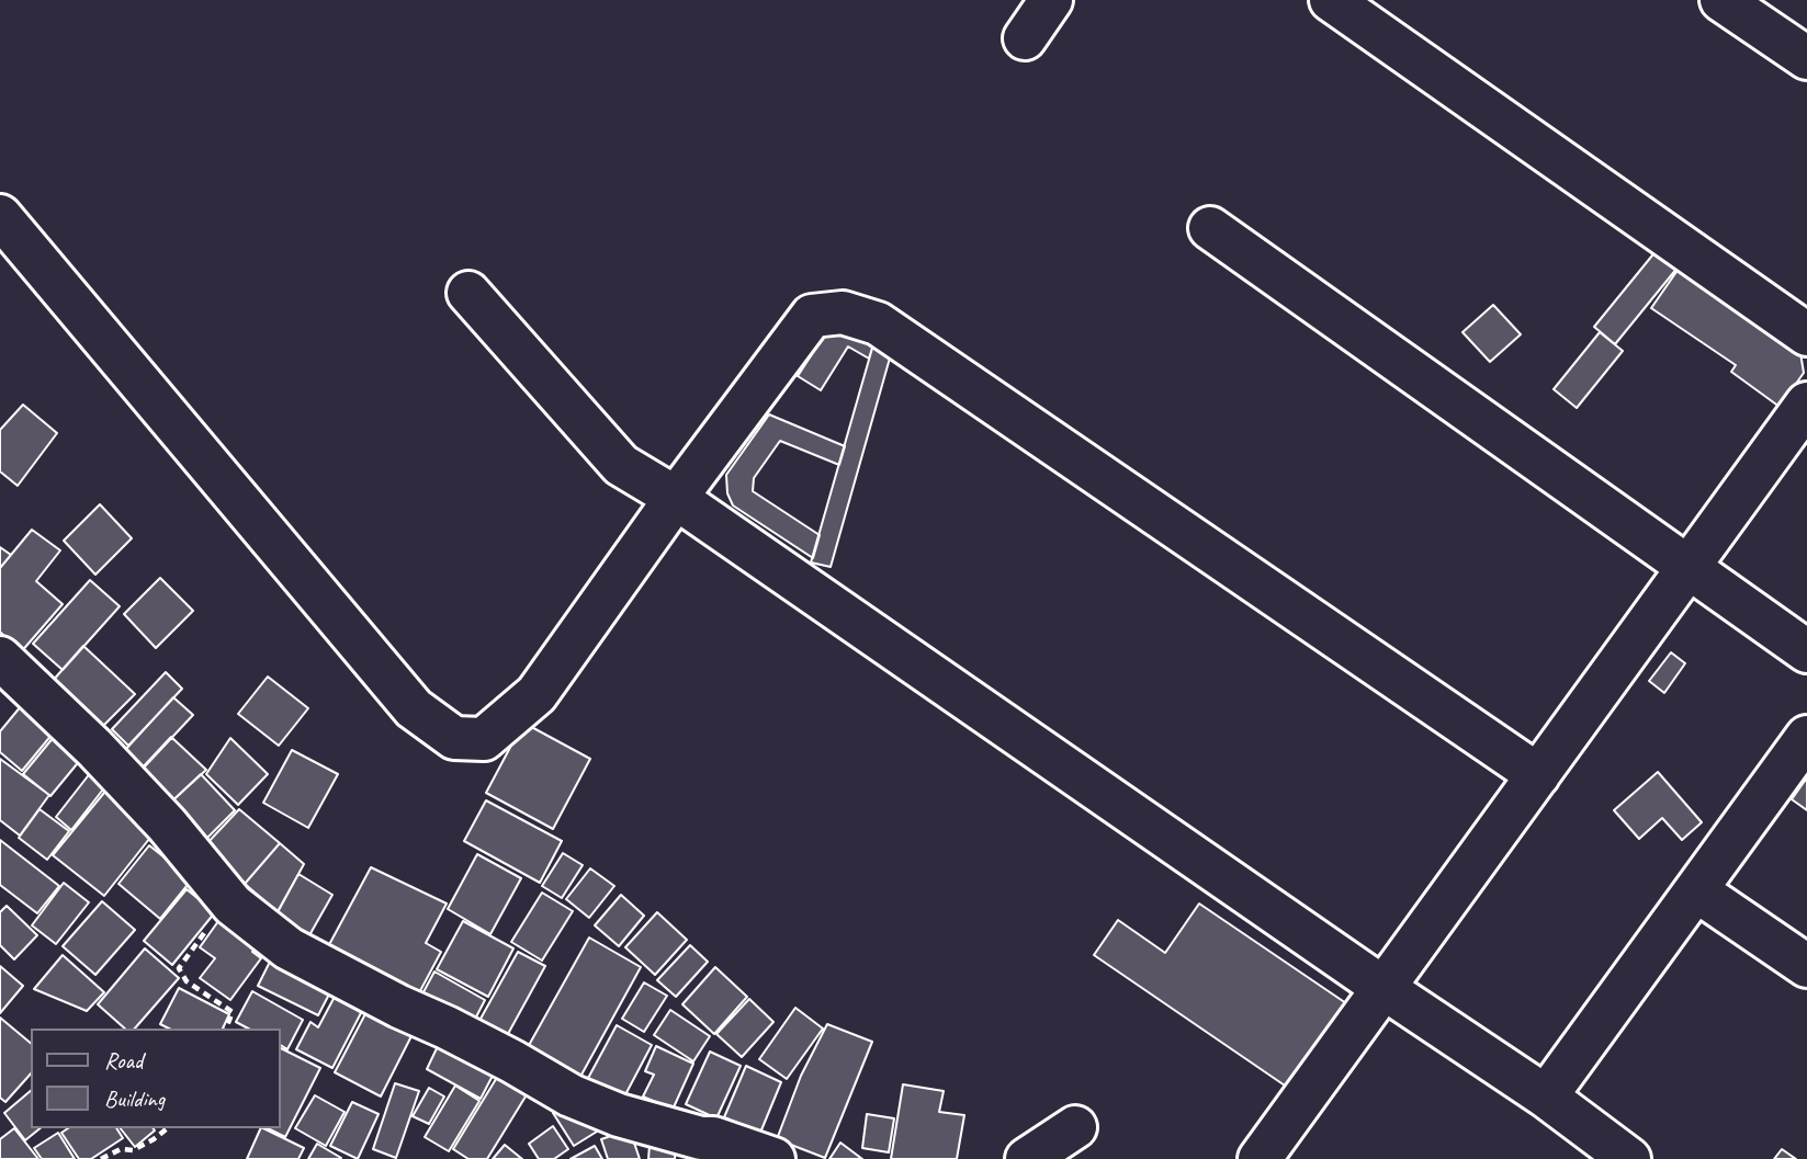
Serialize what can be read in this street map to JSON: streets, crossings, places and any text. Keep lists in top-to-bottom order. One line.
{"legend":["Road","Building"]}
